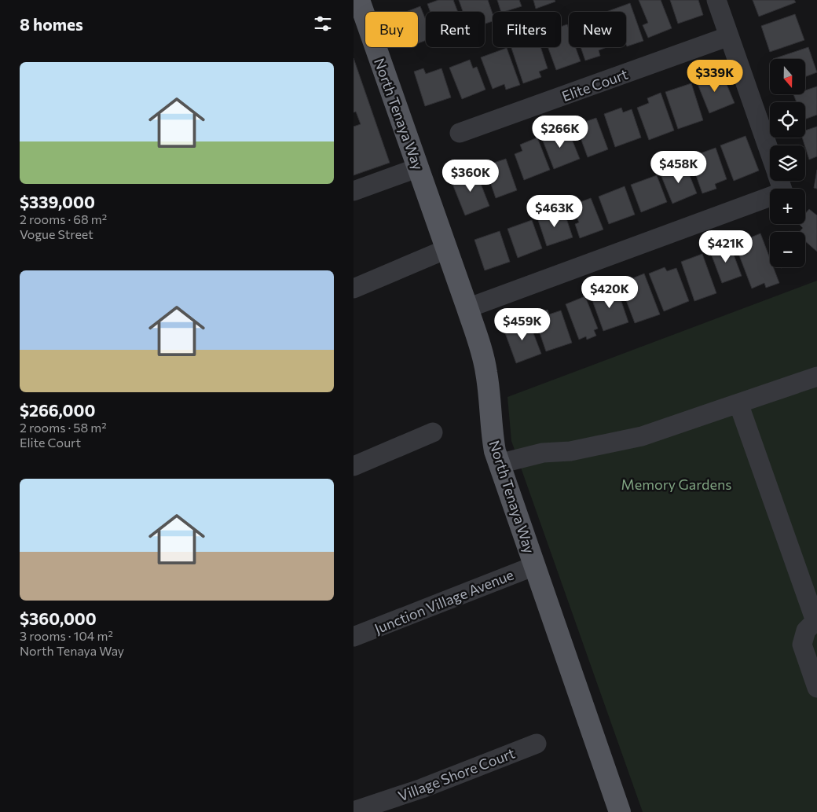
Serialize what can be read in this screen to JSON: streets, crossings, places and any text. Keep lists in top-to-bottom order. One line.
{"streets":{"main road":["North Tenaya Way"],"street":["Elite Court","Junction Village Avenue","Village Shore Court"]},"crossings":[["North Tenaya Way","Junction Village Avenue"]],"parks":["Memory Gardens"],"north":"bottom","page":{"heading":"8 homes","chip":["Buy","Rent","Filters","New"],"list":[{"name":"$339,000","note":"2 rooms · 68 m² · Vogue Street"},{"name":"$266,000","note":"2 rooms · 58 m² · Elite Court"},{"name":"$360,000","note":"3 rooms · 104 m² · North Tenaya Way"}],"map_buttons":["+","−"],"price":["$339K","$266K","$458K","$360K","$463K","$421K","$420K","$459K"]}}
